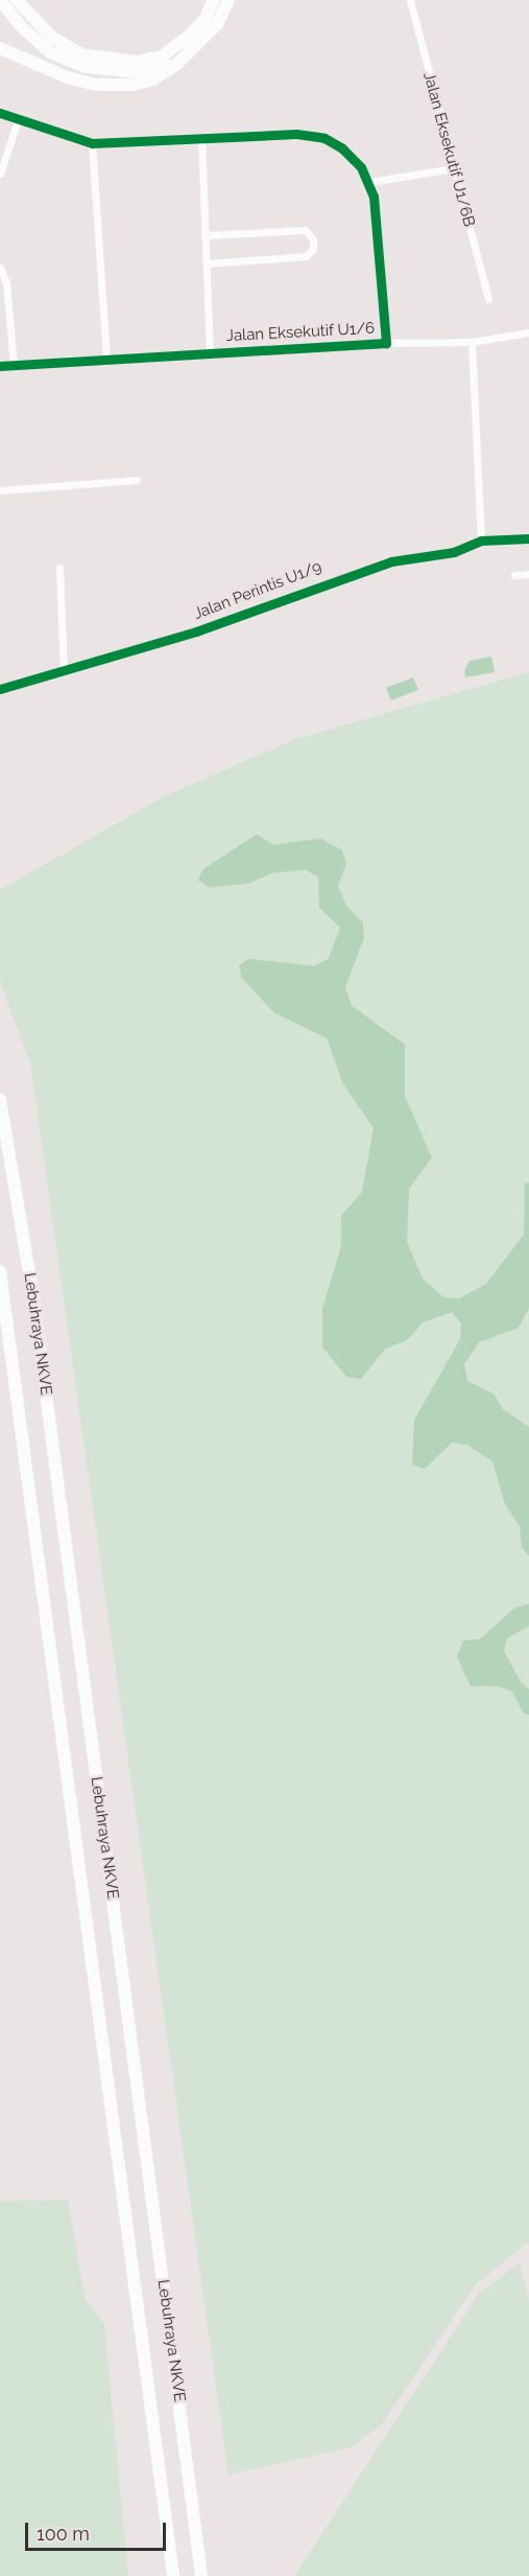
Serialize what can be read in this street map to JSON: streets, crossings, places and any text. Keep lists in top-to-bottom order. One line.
{"streets":{"highway":["Lebuhraya NKVE"],"street":["Jalan Eksekutif U1/6B","Jalan Eksekutif U1/6","Jalan Perintis U1/9"]},"scale_bar":"100 m"}
